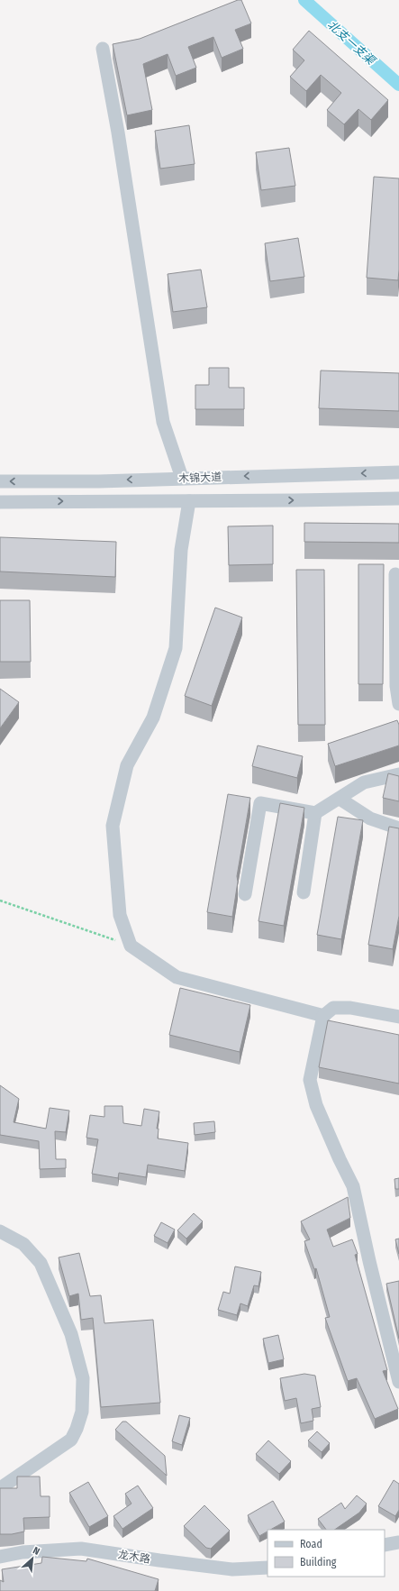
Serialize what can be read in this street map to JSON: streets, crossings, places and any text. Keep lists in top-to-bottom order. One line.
{"streets":{"street":["木锦大道","龙木路"]},"water":["北支一支渠"],"legend":["Road","Building"],"north":"top right"}
